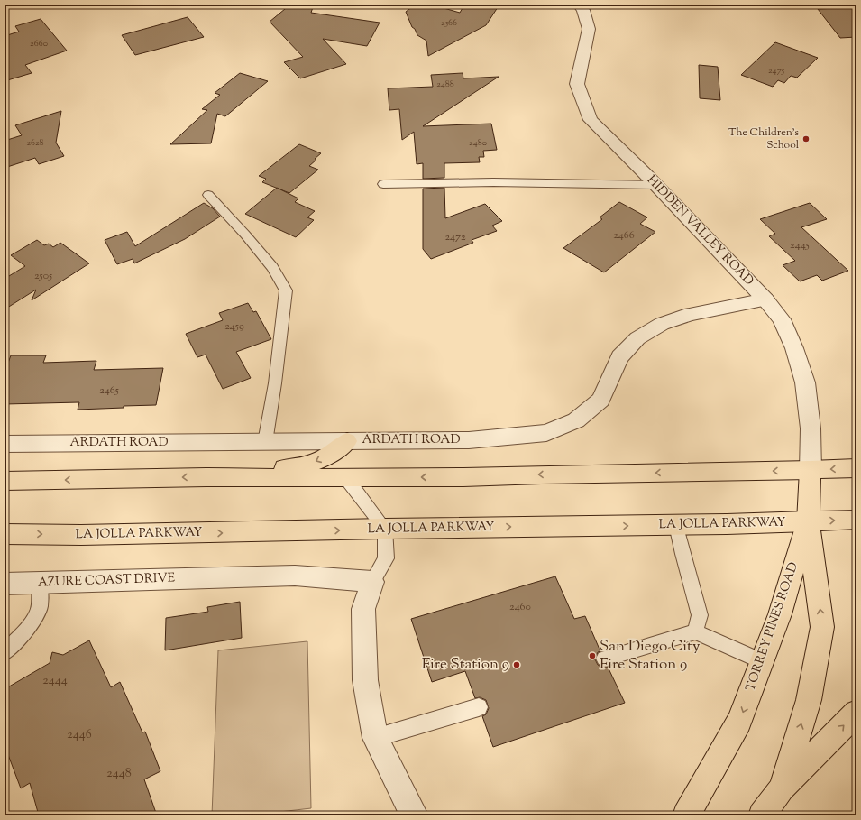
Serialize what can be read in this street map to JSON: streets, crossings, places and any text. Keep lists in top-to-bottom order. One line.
{"streets":{"main road":["LA JOLLA PARKWAY","TORREY PINES ROAD"],"street":["HIDDEN VALLEY ROAD","ARDATH ROAD","AZURE COAST DRIVE"]},"crossings":[["HIDDEN VALLEY ROAD","ARDATH ROAD"],["HIDDEN VALLEY ROAD","TORREY PINES ROAD"],["LA JOLLA PARKWAY","TORREY PINES ROAD"]],"places":["The Children's School","San Diego City Fire Station 9","Fire Station 9"],"house_numbers":["2566","2660","2475","2488","2628","2480","2466","2472","2445","2505","2459","2465","2460","2444","2446","2448"]}
